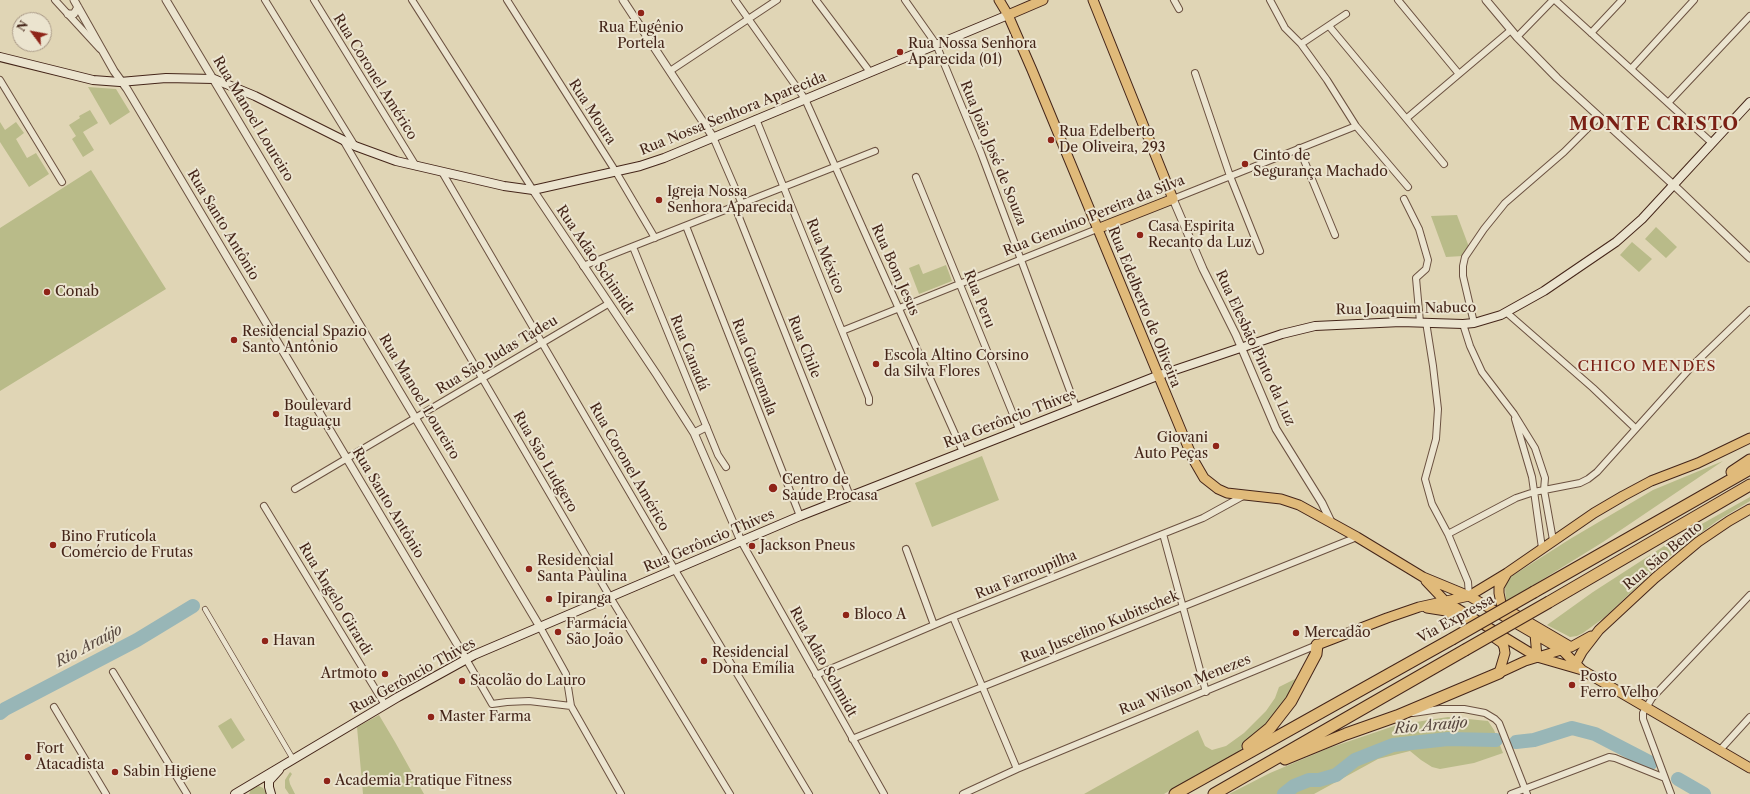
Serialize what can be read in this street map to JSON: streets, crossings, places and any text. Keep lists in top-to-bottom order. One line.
{"streets":{"highway":["Via Expressa"],"main road":["Rua Nossa Senhora Aparecida","Rua Genuíno Pereira da Silva","Rua Edelberto de Oliveira","Rua Joaquim Nabuco","Rua Elesbão Pinto da Luz","Rua Gerôncio Thives","Rua São Bento","Rua Wilson Menezes"],"street":["Rua Coronel Américo","Rua Moura","Rua Manoel Loureiro","Rua João José de Souza","Rua Santo Antônio","Rua México","Rua Adão Schimidt","Rua Bom Jesus","Rua Peru","Rua Chile","Rua Canadá","Rua São Judas Tadeu","Rua Guatemala","Rua São Ludgero","Rua Farroupilha","Rua Ângelo Girardi","Rua Juscelino Kubitschek","Rua Adão Schmidt"]},"crossings":[["Rua Coronel Américo","Rua Nossa Senhora Aparecida"],["Rua Coronel Américo","Rua São Judas Tadeu"],["Rua Coronel Américo","Rua Gerôncio Thives"],["Rua Moura","Rua Nossa Senhora Aparecida"],["Rua Nossa Senhora Aparecida","Rua Manoel Loureiro"],["Rua Nossa Senhora Aparecida","Rua João José de Souza"],["Rua Nossa Senhora Aparecida","Rua Santo Antônio"],["Rua Nossa Senhora Aparecida","Rua México"],["Rua Nossa Senhora Aparecida","Rua Adão Schimidt"],["Rua Nossa Senhora Aparecida","Rua Bom Jesus"],["Rua Nossa Senhora Aparecida","Rua Edelberto de Oliveira"],["Rua Nossa Senhora Aparecida","Rua São Ludgero"],["Rua Manoel Loureiro","Rua Santo Antônio"],["Rua Manoel Loureiro","Rua São Judas Tadeu"],["Rua Manoel Loureiro","Rua Gerôncio Thives"],["Rua João José de Souza","Rua Genuíno Pereira da Silva"],["Rua João José de Souza","Rua Gerôncio Thives"],["Rua Genuíno Pereira da Silva","Rua México"],["Rua Genuíno Pereira da Silva","Rua Bom Jesus"],["Rua Genuíno Pereira da Silva","Rua Peru"],["Rua Genuíno Pereira da Silva","Rua Edelberto de Oliveira"],["Rua Genuíno Pereira da Silva","Rua Elesbão Pinto da Luz"],["Rua Santo Antônio","Rua São Judas Tadeu"],["Rua Santo Antônio","Rua Gerôncio Thives"],["Rua Adão Schimidt","Rua São Judas Tadeu"],["Rua Adão Schimidt","Rua Gerôncio Thives"],["Rua Adão Schimidt","Rua Adão Schmidt"],["Rua Bom Jesus","Rua Gerôncio Thives"],["Rua Peru","Rua Gerôncio Thives"],["Rua Edelberto de Oliveira","Rua Joaquim Nabuco"],["Rua Edelberto de Oliveira","Rua Elesbão Pinto da Luz"],["Rua Edelberto de Oliveira","Rua Gerôncio Thives"],["Rua Edelberto de Oliveira","Rua Farroupilha"],["Rua Edelberto de Oliveira","Rua Juscelino Kubitschek"],["Rua Joaquim Nabuco","Rua Elesbão Pinto da Luz"],["Rua Joaquim Nabuco","Rua Gerôncio Thives"],["Rua Chile","Rua Gerôncio Thives"],["Rua São Judas Tadeu","Rua São Ludgero"],["Rua Guatemala","Rua Gerôncio Thives"],["Rua Gerôncio Thives","Rua São Ludgero"],["Rua Gerôncio Thives","Rua Ângelo Girardi"],["Rua Gerôncio Thives","Rua Adão Schmidt"],["Rua Farroupilha","Rua Adão Schmidt"],["Rua Juscelino Kubitschek","Rua Adão Schmidt"]],"districts":["MONTE CRISTO","CHICO MENDES"],"water":["Rio Araújo"],"places":["Rua Eugênio Portela","Rua Nossa Senhora Aparecida (01)","Rua Edelberto De Oliveira, 293","Cinto de Segurança Machado","Igreja Nossa Senhora Aparecida","Casa Espirita Recanto da Luz","Conab","Residencial Spazio Santo Antônio","Escola Altino Corsino da Silva Flores","Boulevard Itaguaçu","Giovani Auto Peças","Centro de Saúde Procasa","Bino Frutícola Comércio de Frutas","Jackson Pneus","Residencial Santa Paulina","Ipiranga","Bloco A","Farmácia São João","Mercadão","Havan","Residencial Dona Emília","Artmoto","Sacolão do Lauro","Posto Ferro Velho","Master Farma","Fort Atacadista","Sabin Higiene","Academia Pratique Fitness"],"north":"top left"}
